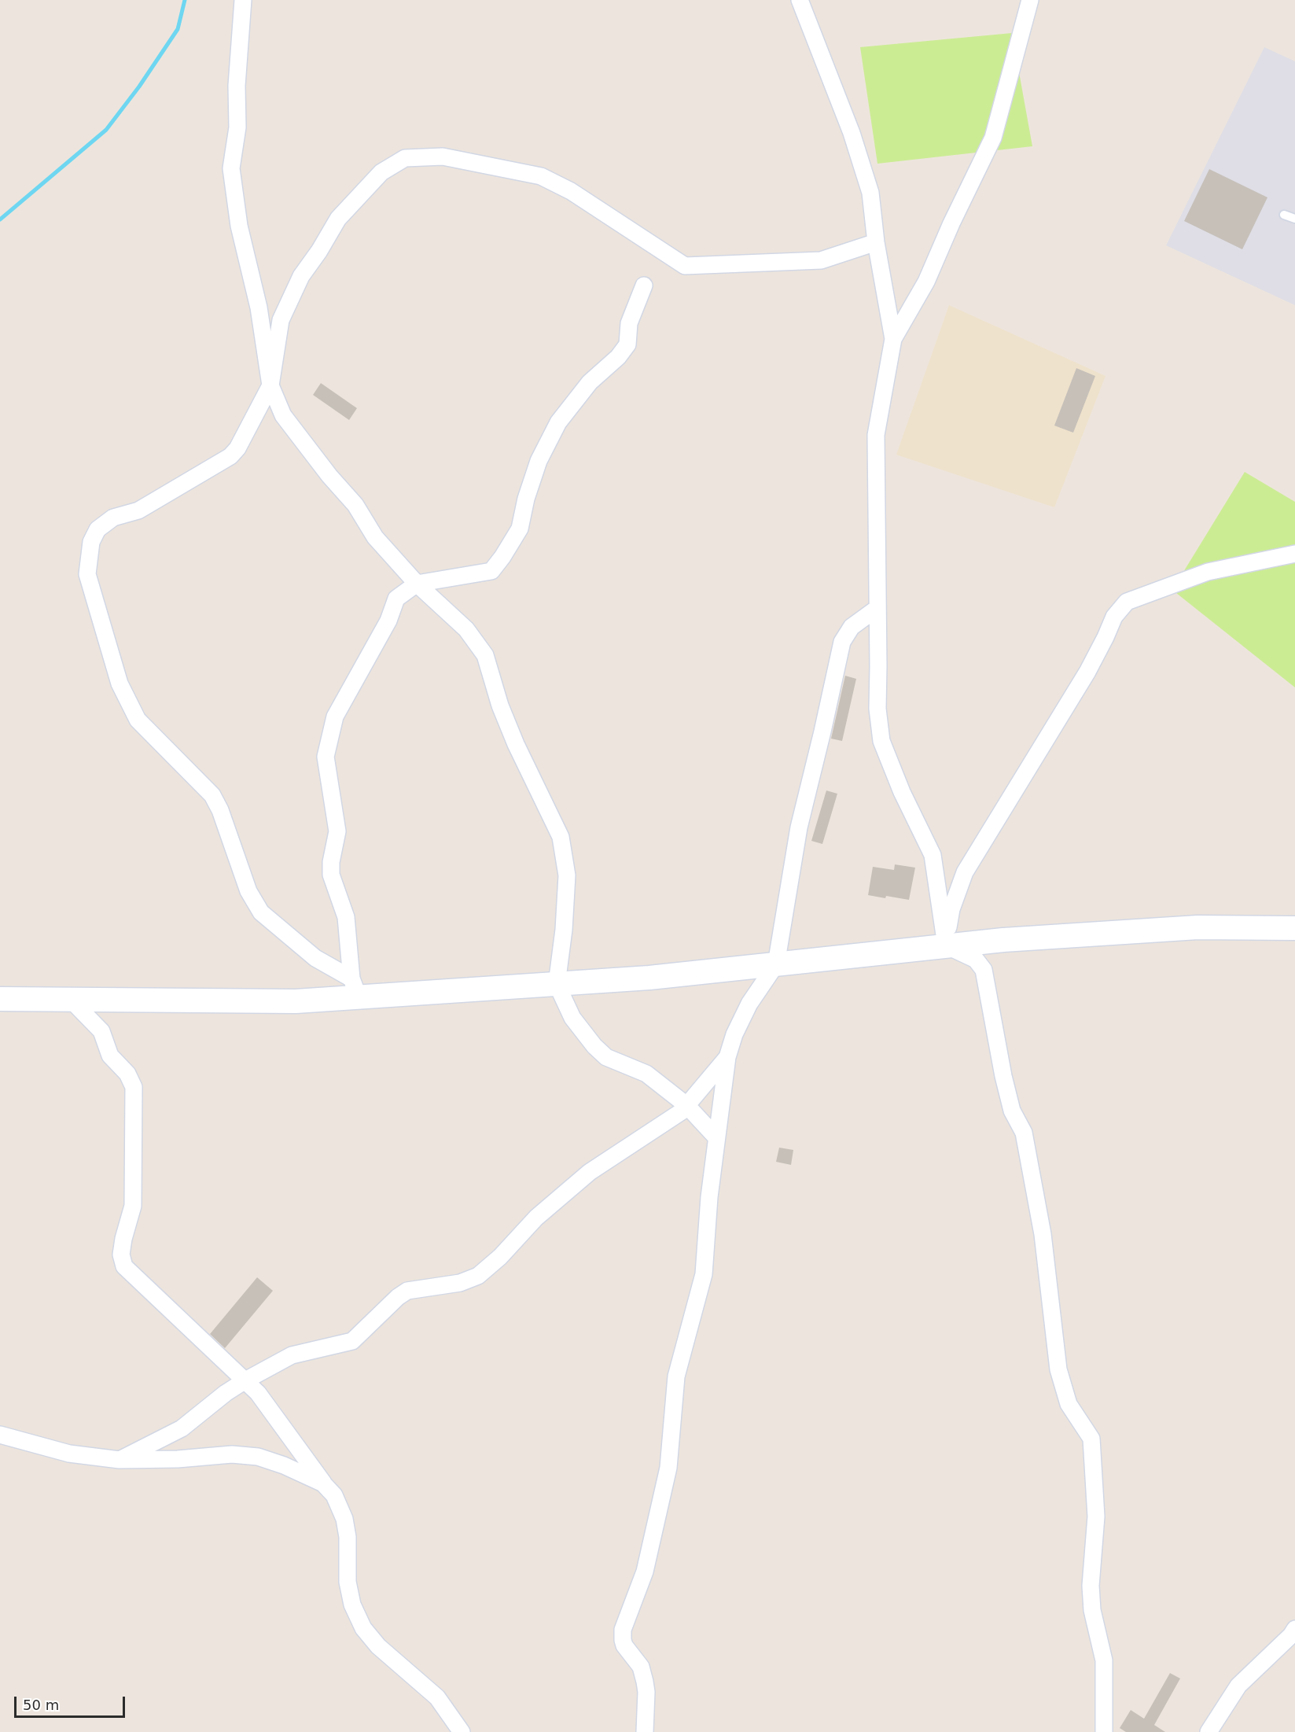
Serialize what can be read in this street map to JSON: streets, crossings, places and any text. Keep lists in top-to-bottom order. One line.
{"scale_bar":"50 m"}
